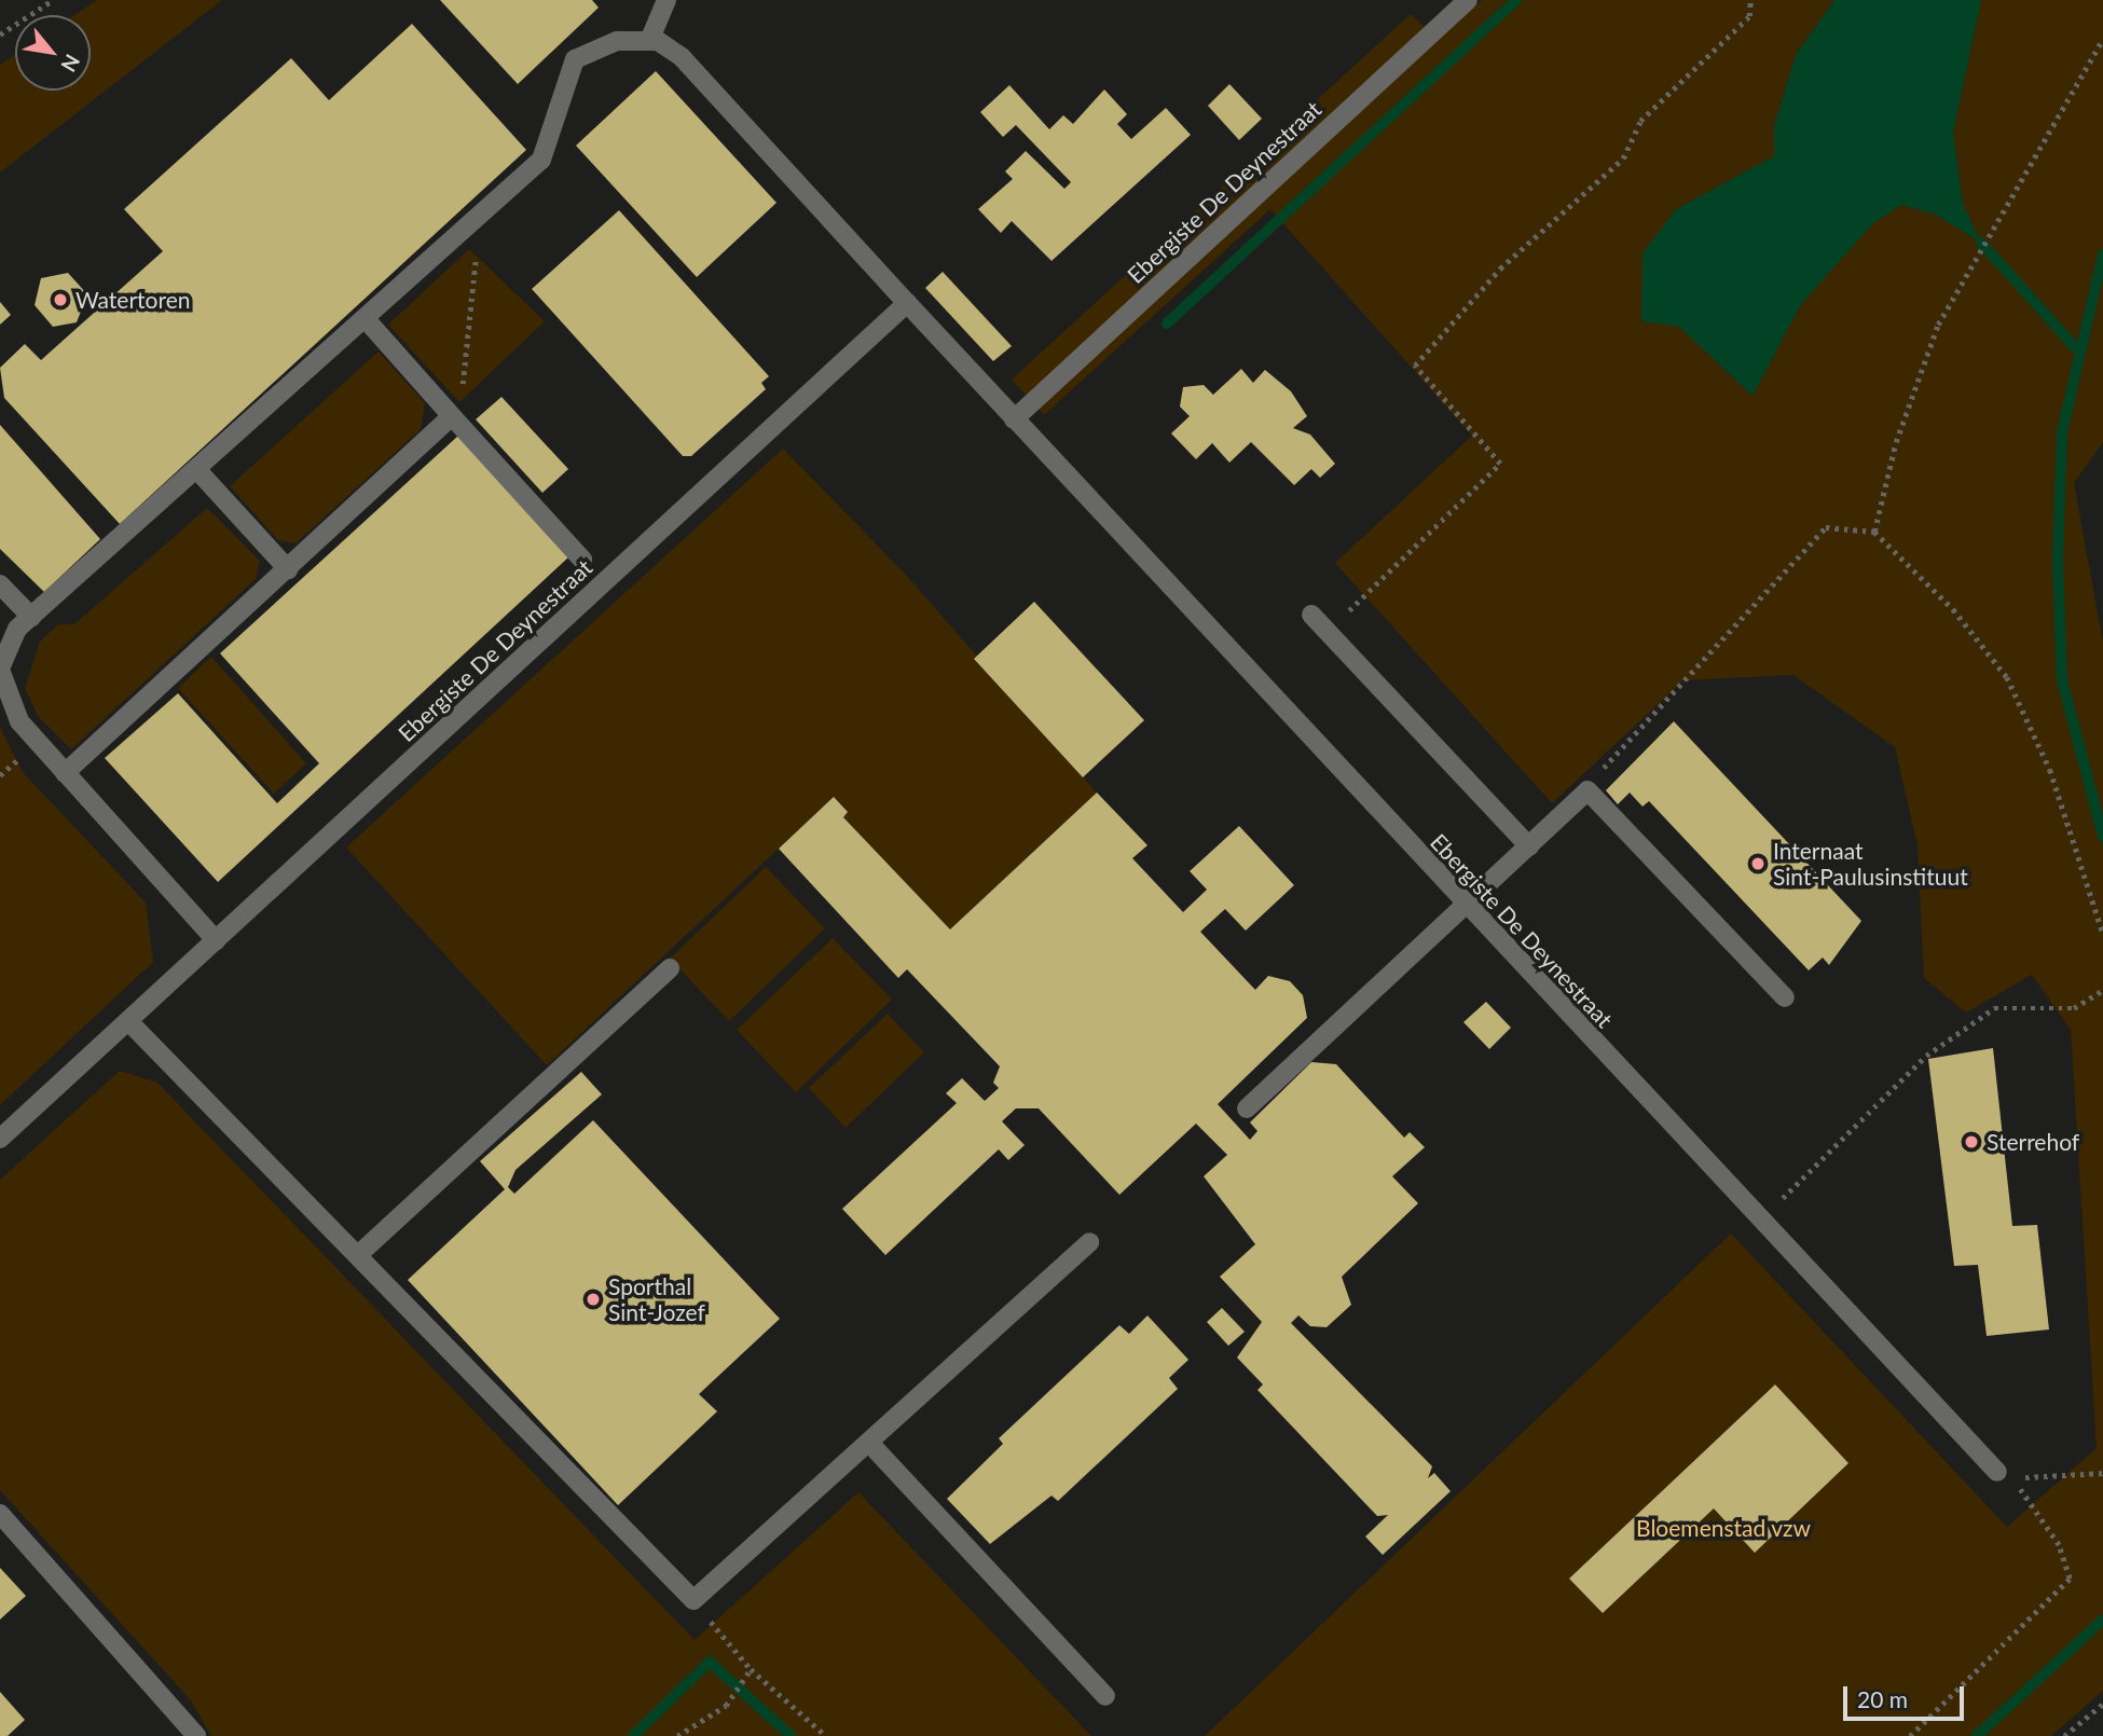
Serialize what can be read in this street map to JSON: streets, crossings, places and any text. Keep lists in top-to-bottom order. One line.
{"streets":{"street":["Ebergiste De Deynestraat"]},"parks":["Bloemenstad vzw"],"places":["Watertoren","Internaat Sint-Paulusinstituut","Sterrehof","Sporthal Sint-Jozef"],"scale_bar":"20 m","north":"bottom right"}
